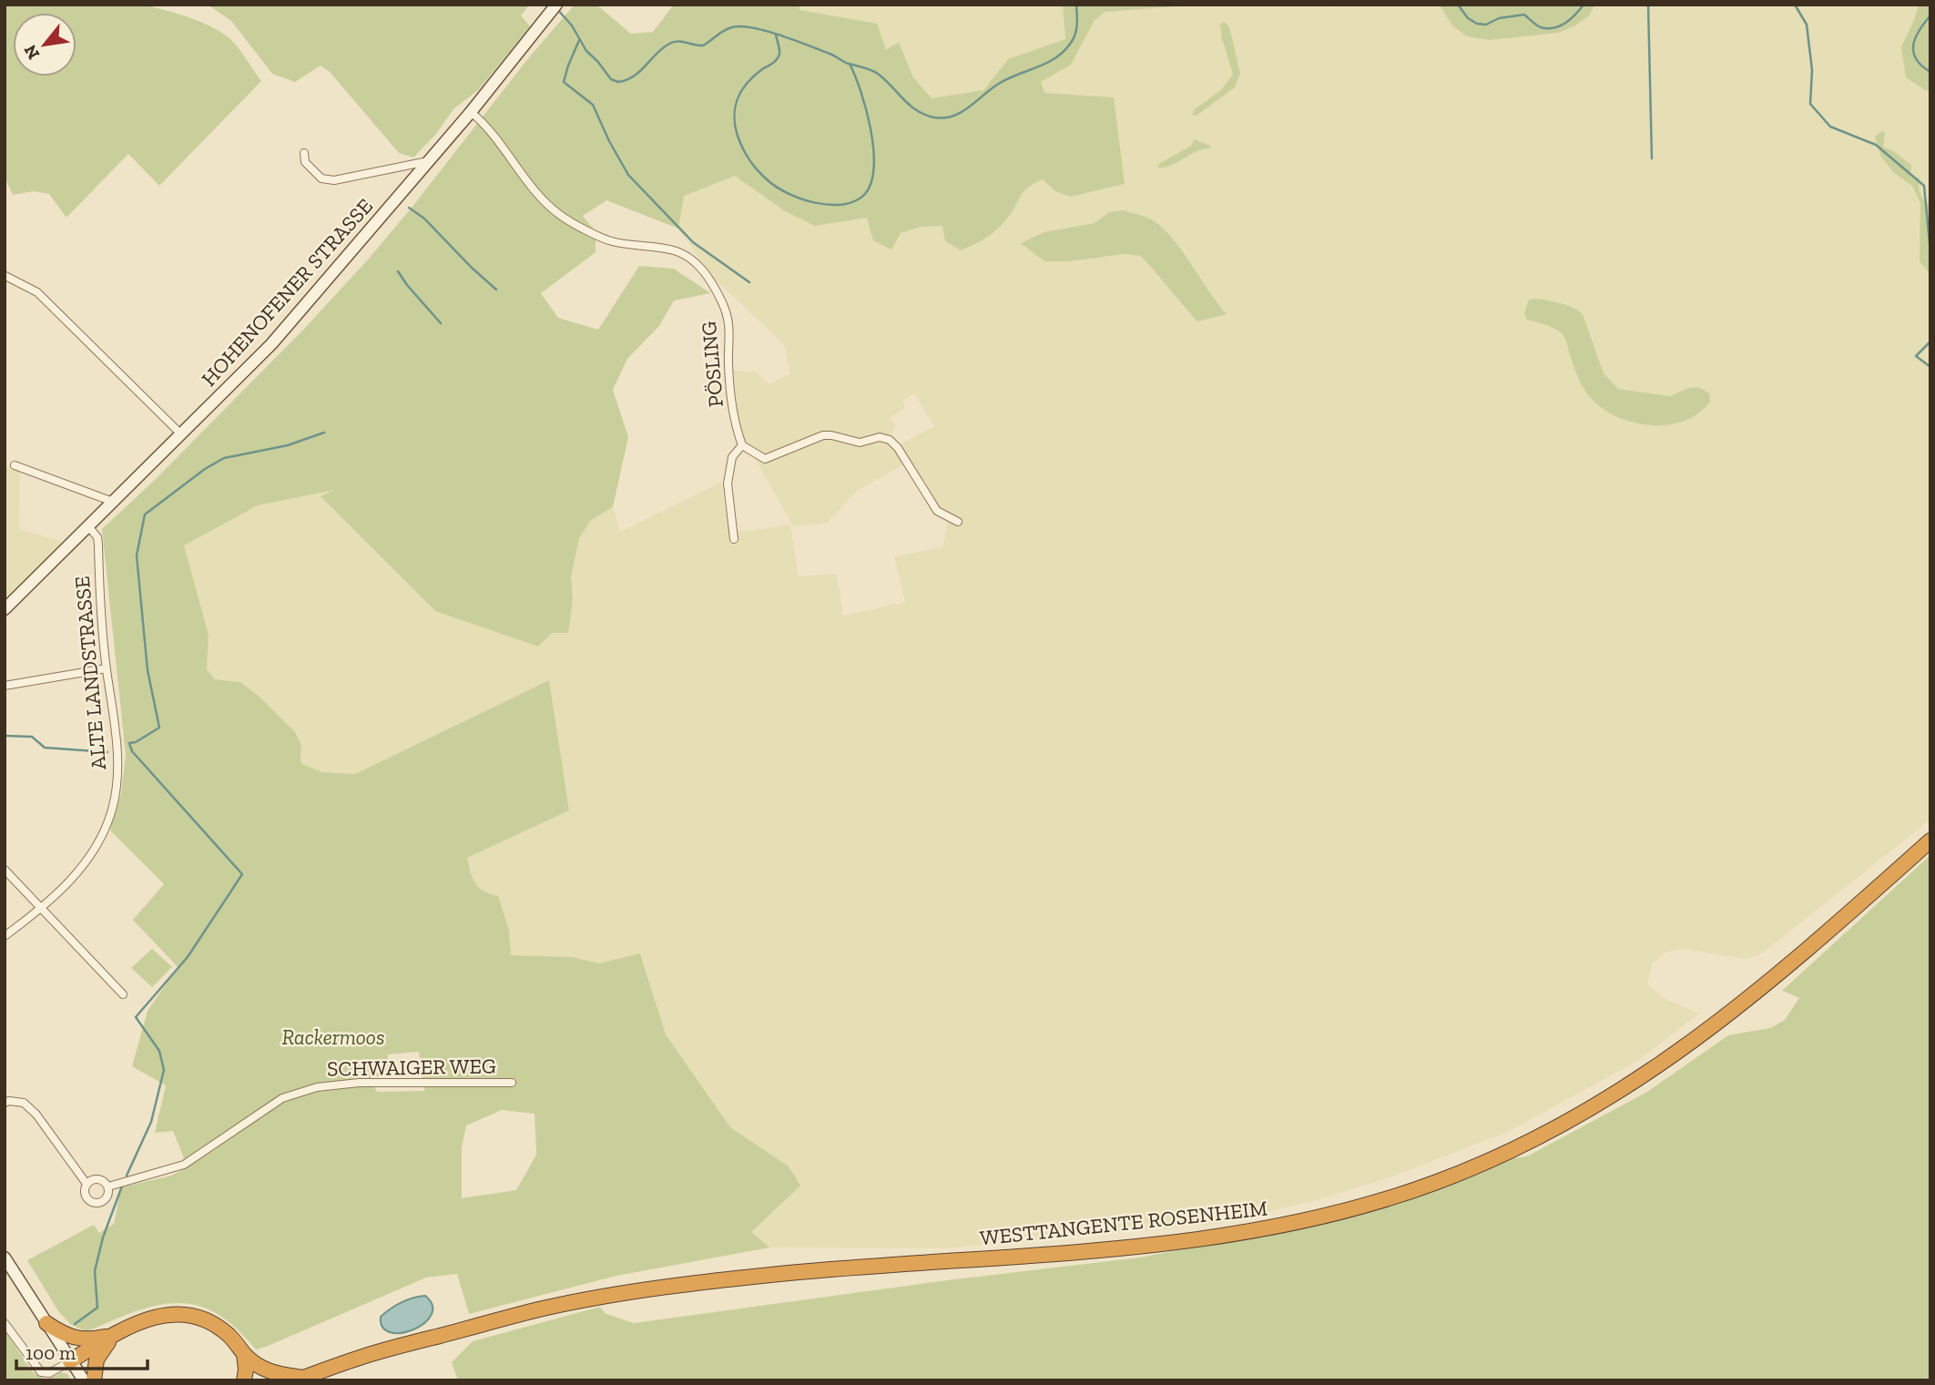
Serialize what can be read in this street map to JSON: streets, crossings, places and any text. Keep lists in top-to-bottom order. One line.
{"streets":{"highway":["WESTTANGENTE ROSENHEIM"],"main road":["HOHENOFENER STRASSE"],"street":["PÖSLING","ALTE LANDSTRASSE","SCHWAIGER WEG"]},"crossings":[["HOHENOFENER STRASSE","PÖSLING"],["HOHENOFENER STRASSE","ALTE LANDSTRASSE"]],"parks":["Rackermoos"],"scale_bar":"100 m","north":"bottom left"}
